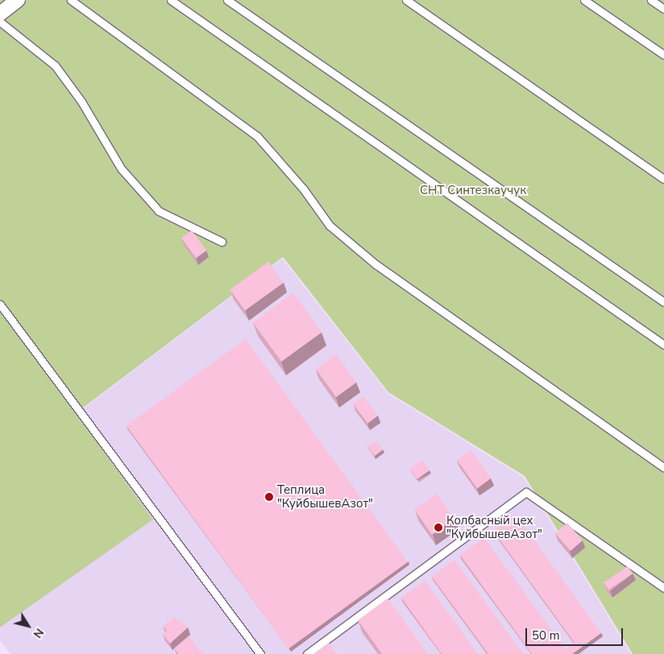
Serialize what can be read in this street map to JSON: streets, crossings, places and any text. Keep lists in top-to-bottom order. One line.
{"parks":["СНТ Синтезкаучук"],"places":["Теплица \"КуйбышевАзот\"","Колбасный цех \"КуйбышевАзот\""],"scale_bar":"50 m","north":"bottom right"}
